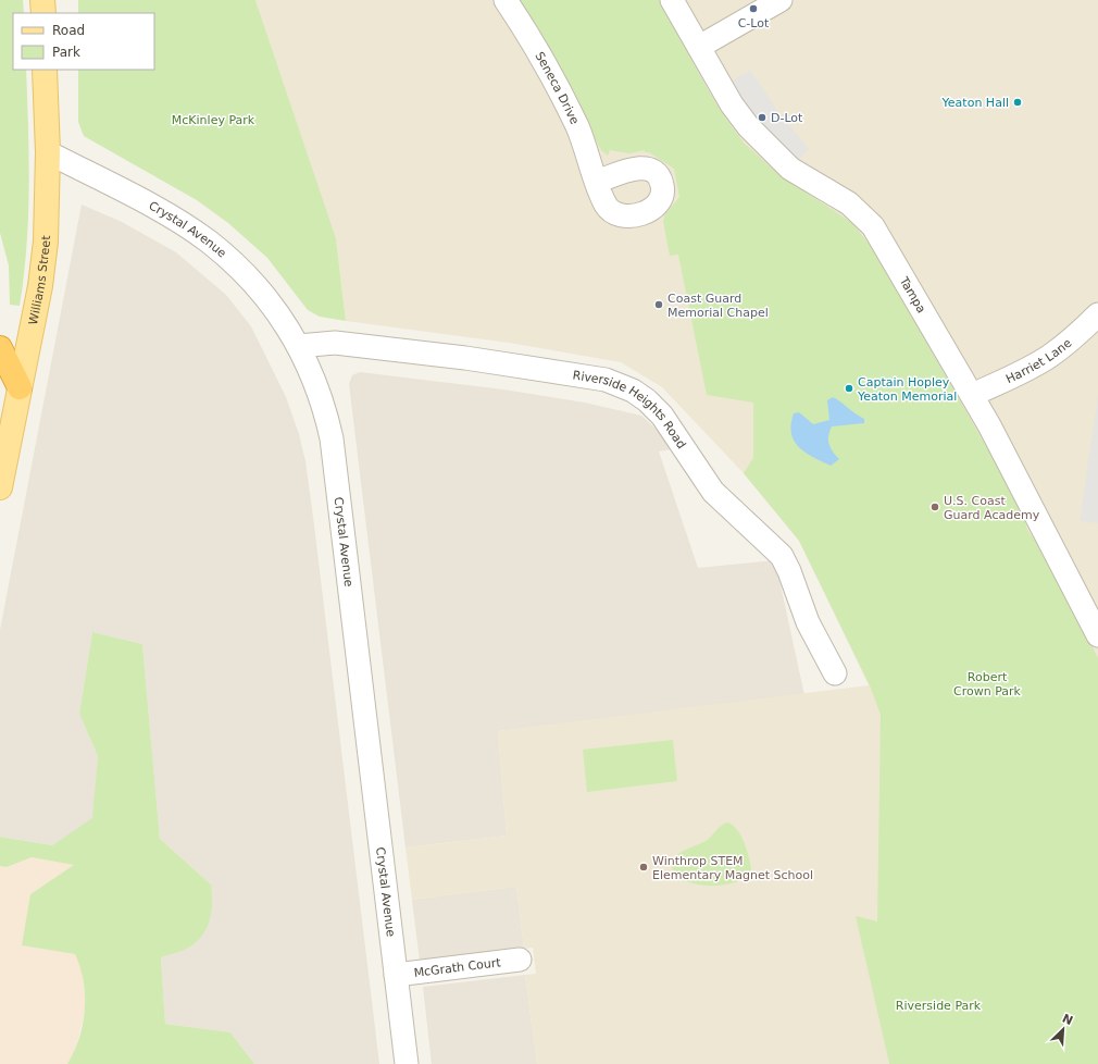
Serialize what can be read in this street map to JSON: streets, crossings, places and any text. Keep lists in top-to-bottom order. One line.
{"streets":{"main road":["Williams Street"],"street":["Seneca Drive","Crystal Avenue","Tampa","Harriet Lane","Riverside Heights Road","McGrath Court"]},"crossings":[["Crystal Avenue","Williams Street"],["Crystal Avenue","Riverside Heights Road"],["Crystal Avenue","McGrath Court"],["Tampa","Harriet Lane"]],"parks":["McKinley Park","Robert Crown Park","Riverside Park"],"places":["C-Lot","Yeaton Hall","D-Lot","Coast Guard Memorial Chapel","Captain Hopley Yeaton Memorial","U.S. Coast Guard Academy","Winthrop STEM Elementary Magnet School"],"legend":["Road","Park"],"north":"top right"}
